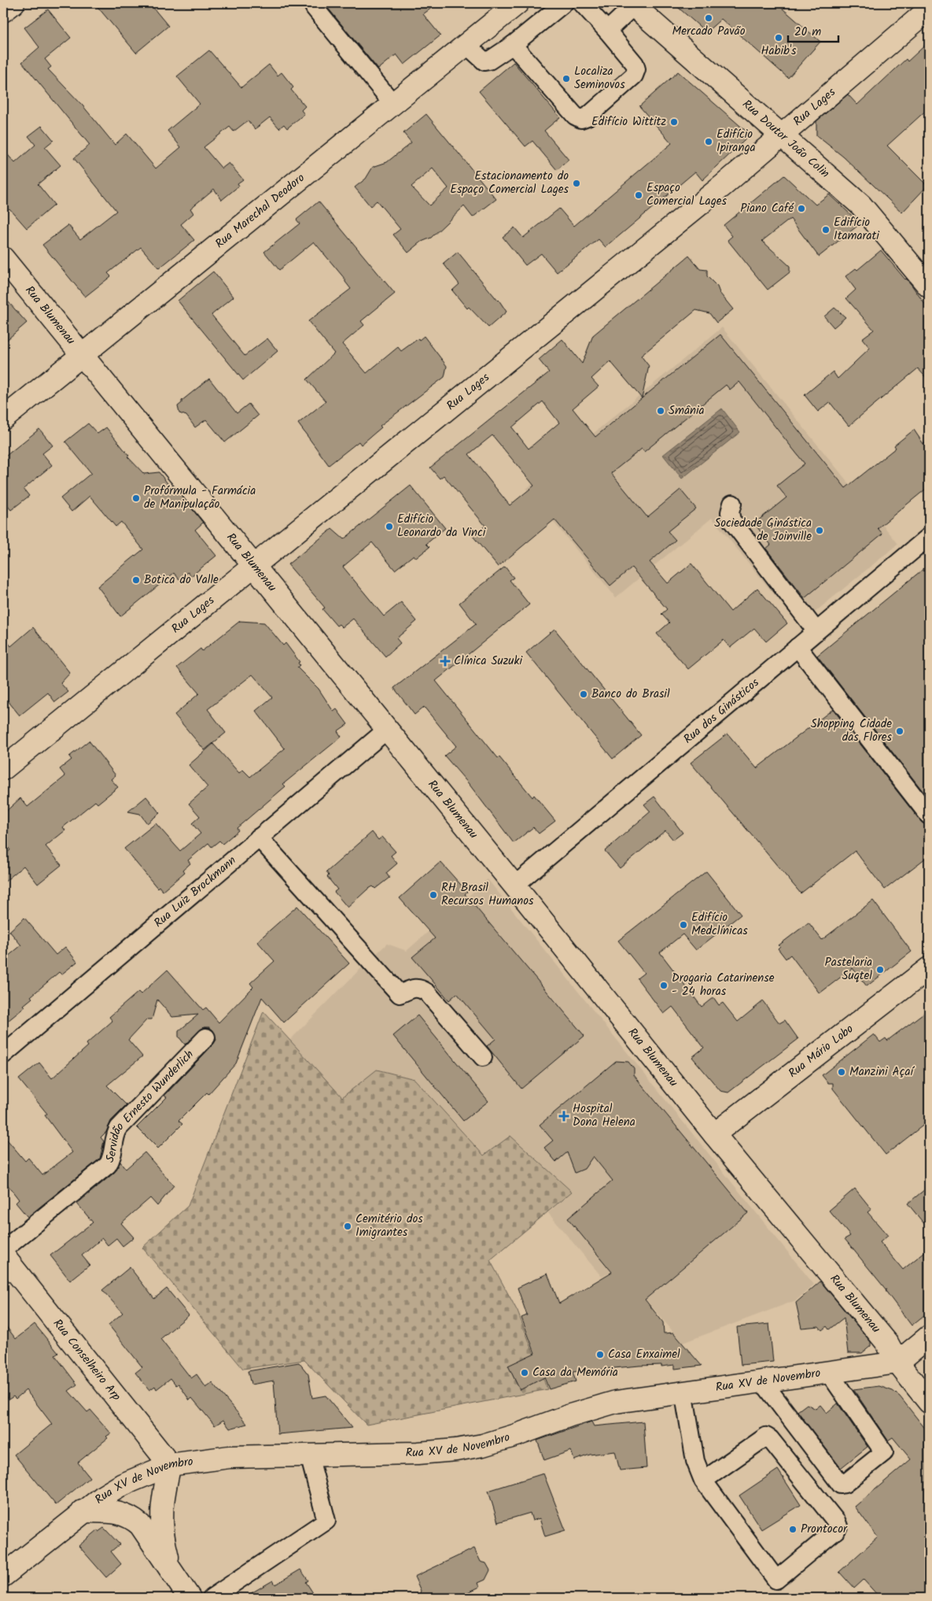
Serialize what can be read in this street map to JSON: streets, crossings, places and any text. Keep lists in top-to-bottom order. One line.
{"streets":{"main road":["Rua Lages","Rua Doutor João Colin","Rua Marechal Deodoro","Rua Blumenau","Rua Mário Lobo","Rua Conselheiro Arp","Rua XV de Novembro"],"street":["Rua dos Ginásticos","Rua Luiz Brockmann","Servidão Ernesto Wunderlich"]},"crossings":[["Rua Lages","Rua Doutor João Colin"],["Rua Lages","Rua Blumenau"],["Rua Marechal Deodoro","Rua Blumenau"],["Rua Blumenau","Rua dos Ginásticos"],["Rua Blumenau","Rua Luiz Brockmann"],["Rua Blumenau","Rua Mário Lobo"],["Rua Blumenau","Rua XV de Novembro"],["Rua Conselheiro Arp","Rua XV de Novembro"]],"places":{"other":["Mercado Pavão","Habib's","Localiza Seminovos","Edifício Wittitz","Edifício Ipiranga","Estacionamento do Espaço Comercial Lages","Espaço Comercial Lages","Piano Café","Edifício Itamarati","Smânia","Profórmula - Farmácia de Manipulação","Edifício Leonardo da Vinci","Sociedade Ginástica de Joinville","Botica do Valle","Banco do Brasil","Shopping Cidade das Flores","RH Brasil Recursos Humanos","Edifício Medclínicas","Pastelaria Suqtel","Drogaria Catarinense - 24 horas","Manzini Açaí","Cemitério dos Imigrantes","Casa Enxaimel","Casa da Memória","Prontocor"],"health":["Clínica Suzuki","Hospital Dona Helena"]},"scale_bar":"20 m"}
